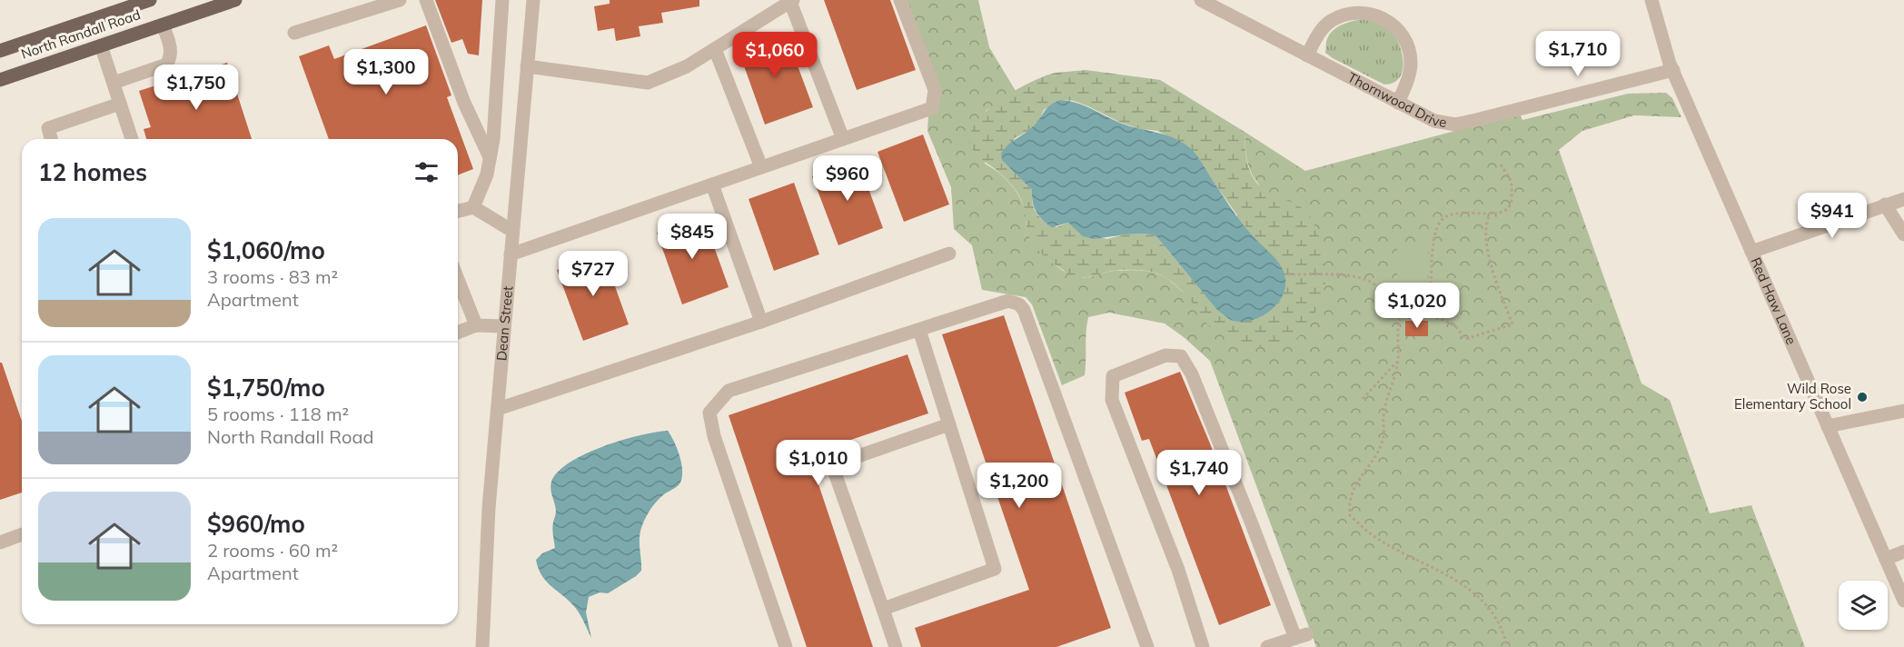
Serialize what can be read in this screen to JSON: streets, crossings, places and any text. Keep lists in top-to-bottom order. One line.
{"streets":{"main road":["North Randall Road"],"street":["Thornwood Drive","Red Haw Lane","Dean Street"]},"crossings":[["Thornwood Drive","Red Haw Lane"]],"places":["Wild Rose Elementary School"],"page":{"price":["$1,710","$1,060","$1,300","$1,750","$960","$941","$845","$727","$1,020","$1,010","$1,740","$1,200"],"heading":"12 homes","list":[{"name":"$1,060/mo","note":"3 rooms · 83 m² · Apartment"},{"name":"$1,750/mo","note":"5 rooms · 118 m² · North Randall Road"},{"name":"$960/mo","note":"2 rooms · 60 m² · Apartment"}]}}
